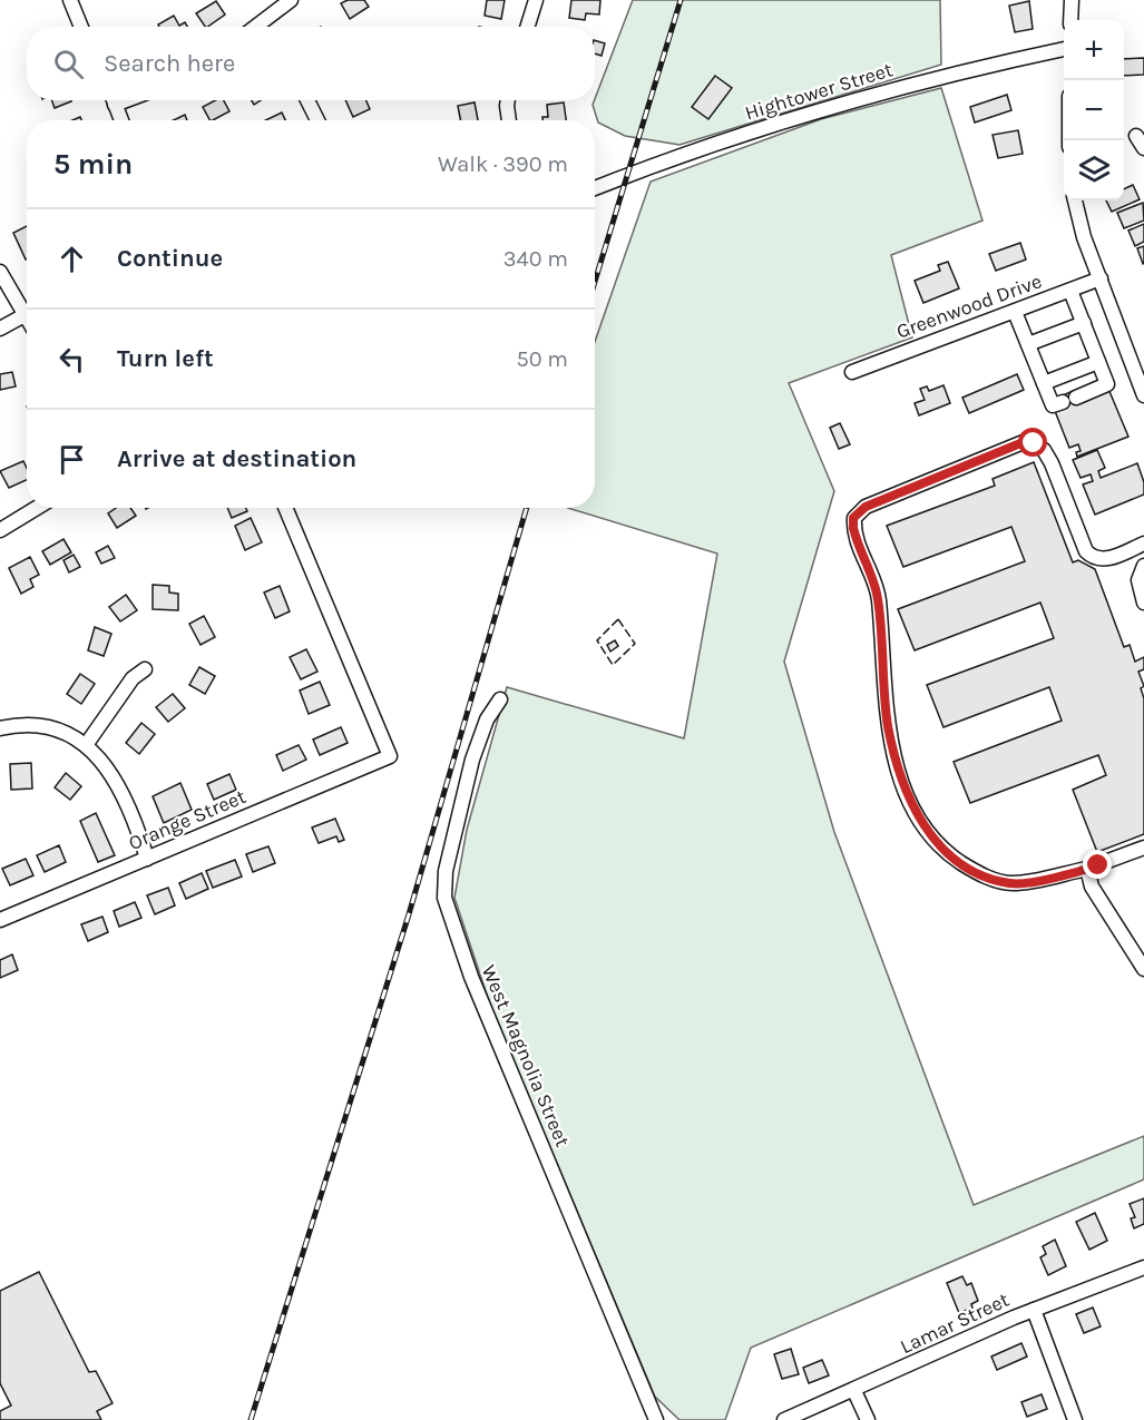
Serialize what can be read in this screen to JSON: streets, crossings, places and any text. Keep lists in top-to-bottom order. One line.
{"streets":{"street":["Hightower Street","Greenwood Drive","Orange Street","West Magnolia Street","Lamar Street"]},"page":{"map_buttons":["+","−"],"search":"Search here","heading":["5 min","Walk · 390 m"],"list":[["Continue","340 m"],["Turn left","50 m"],"Arrive at destination"]}}
